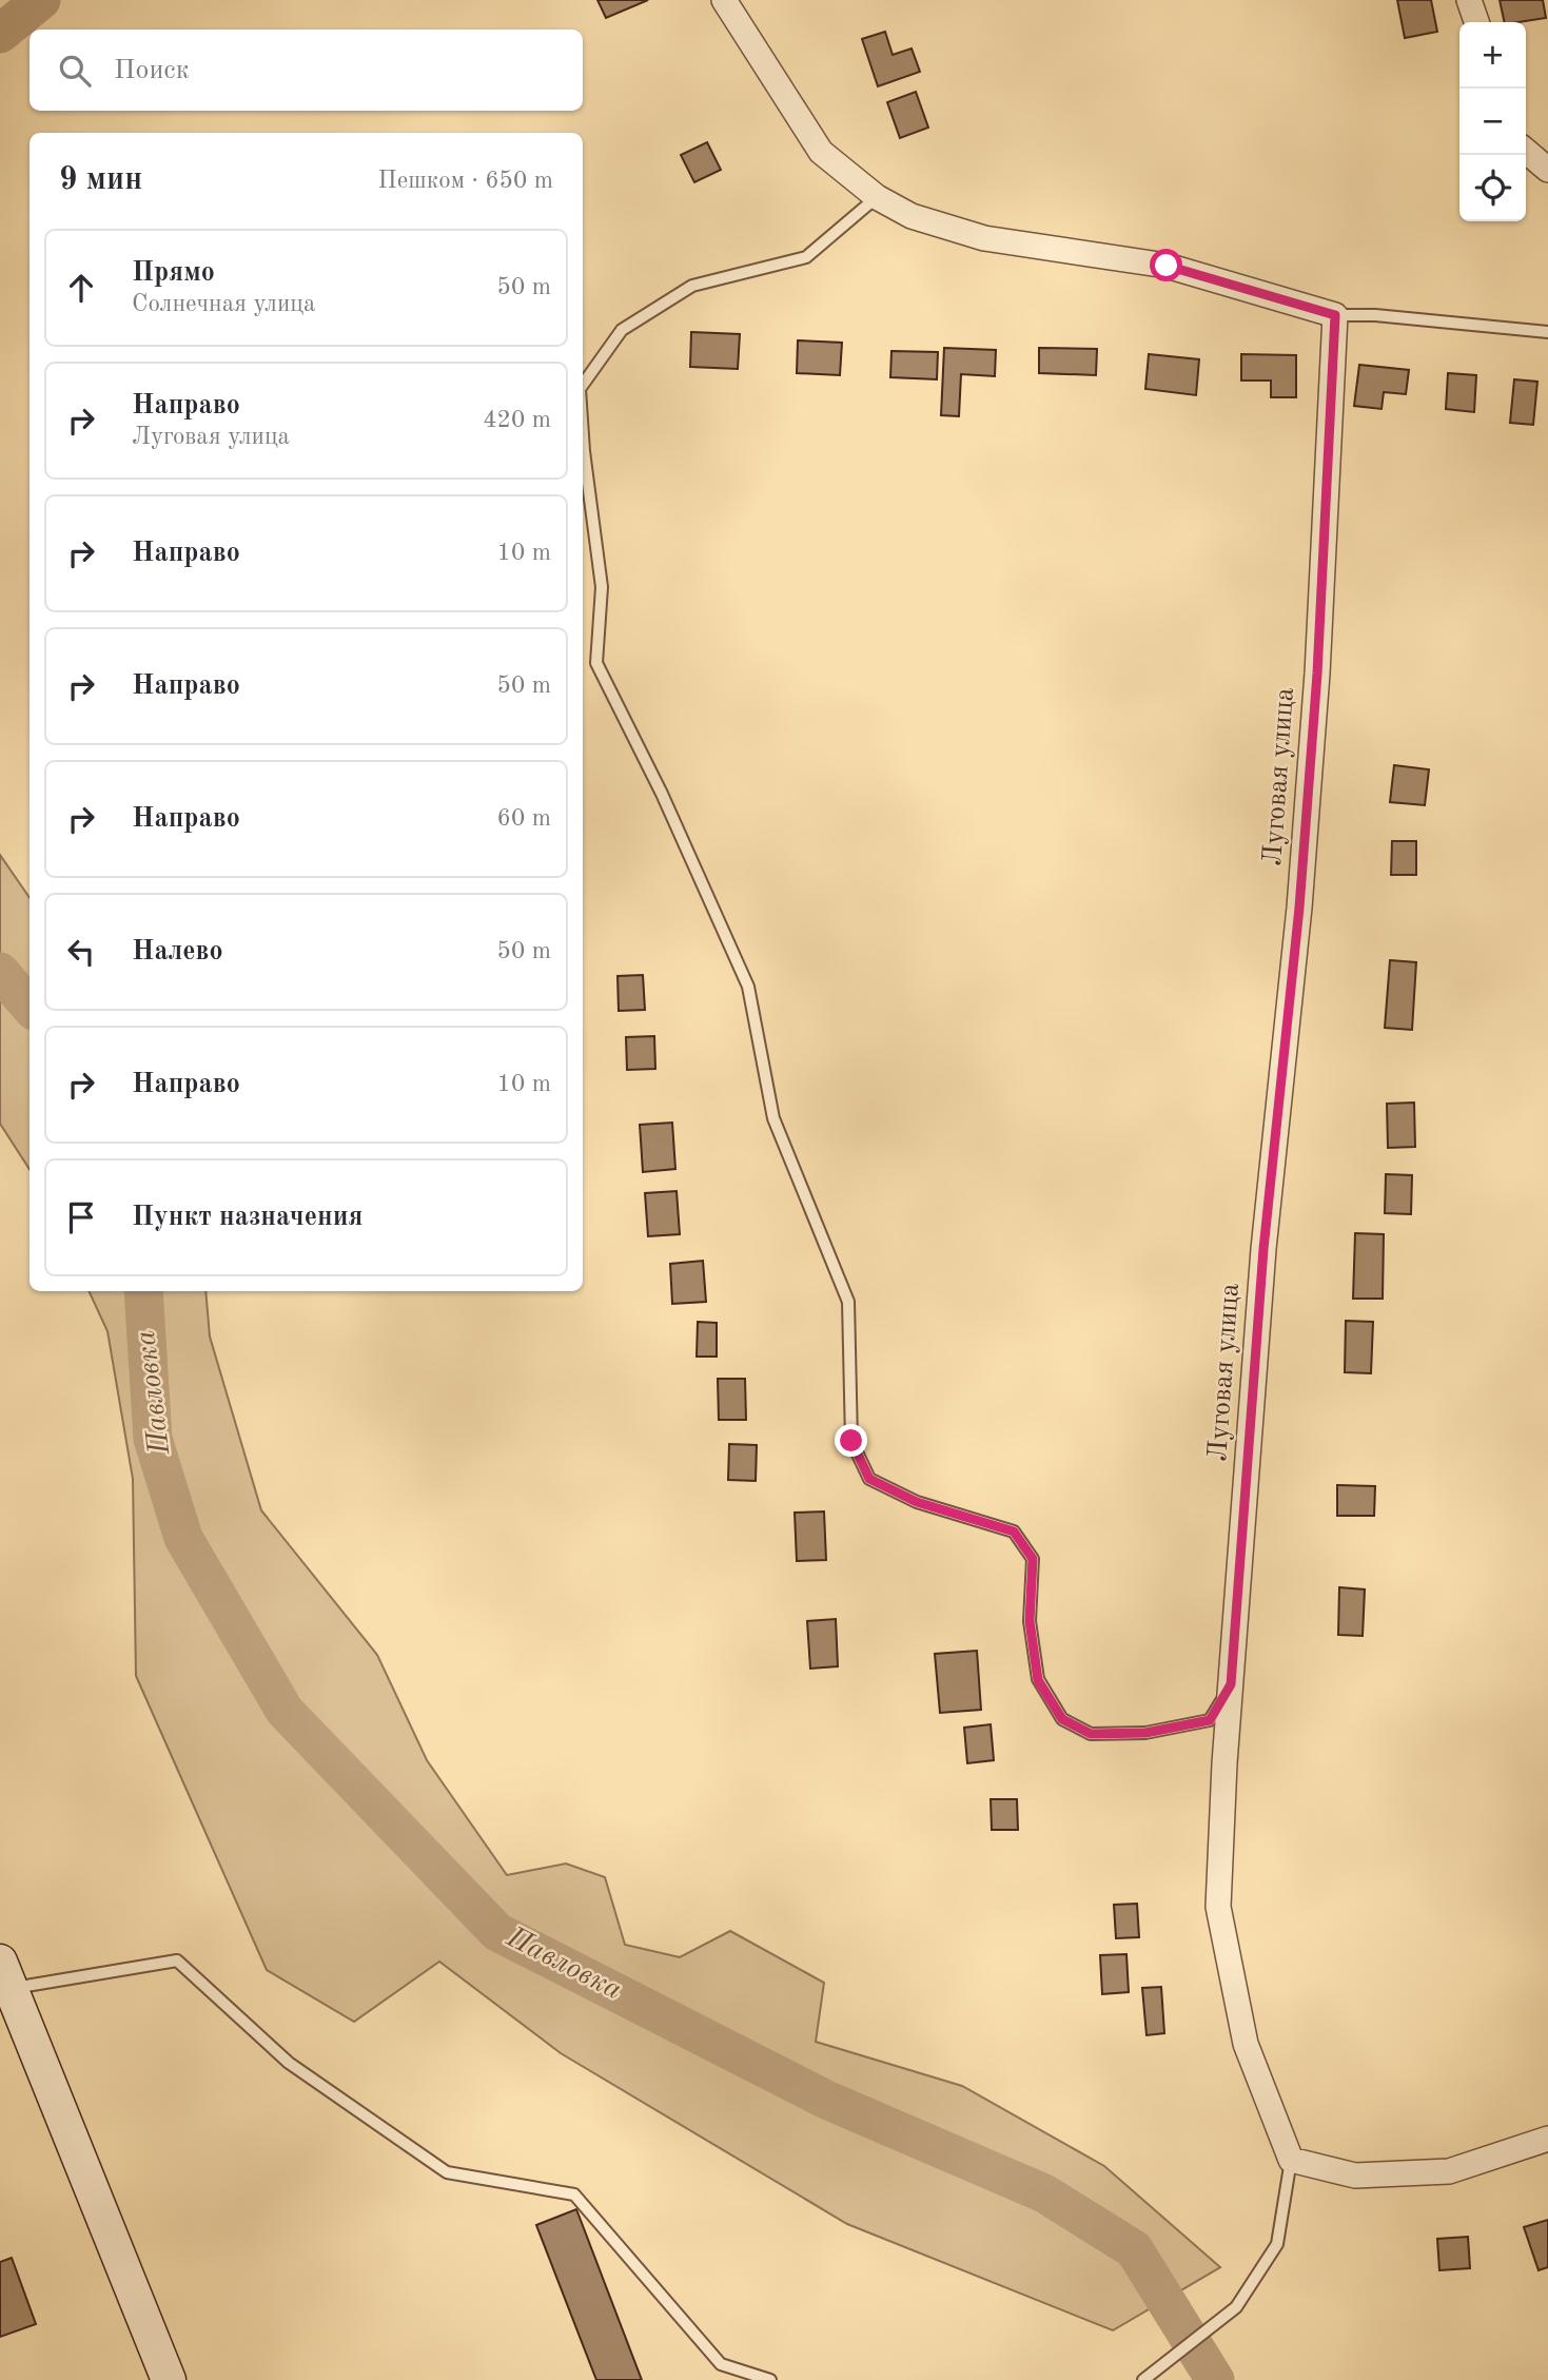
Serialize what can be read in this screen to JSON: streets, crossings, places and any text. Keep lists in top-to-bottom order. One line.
{"streets":{"street":["Луговая улица"]},"water":["Павловка"],"page":{"map_buttons":["+","−"],"search":"Поиск","heading":["9 мин","Пешком · 650 m"],"list":[["Прямо","Солнечная улица","50 m"],["Направо","Луговая улица","420 m"],["Направо","10 m"],["Направо","50 m"],["Направо","60 m"],["Налево","50 m"],["Направо","10 m"],"Пункт назначения"]}}
